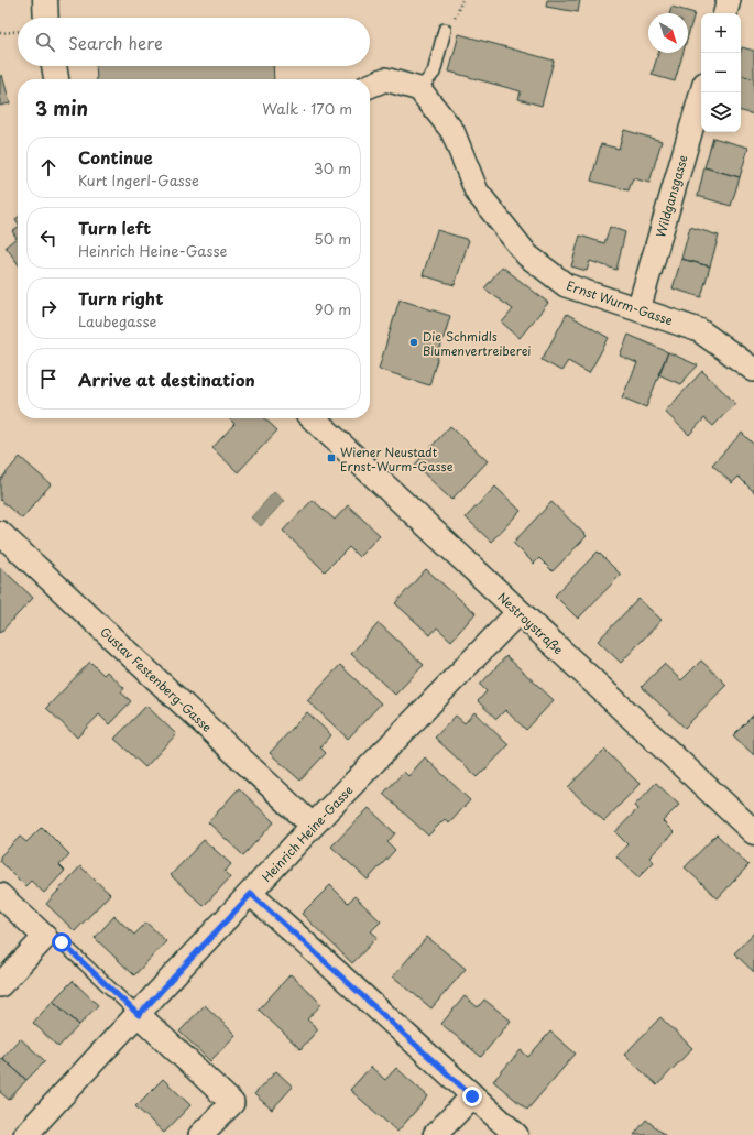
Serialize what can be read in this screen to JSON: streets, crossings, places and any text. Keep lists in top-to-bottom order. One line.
{"streets":{"street":["Wildgansgasse","Ernst Wurm-Gasse","Nestroystraße","Gustav Festenberg-Gasse","Heinrich Heine-Gasse"]},"crossings":[["Wildgansgasse","Ernst Wurm-Gasse"],["Nestroystraße","Heinrich Heine-Gasse"],["Gustav Festenberg-Gasse","Heinrich Heine-Gasse"]],"places":{"other":["Die Schmidls Blumenvertreiberei"],"transit":["Wiener Neustadt Ernst-Wurm-Gasse"]},"north":"bottom right","page":{"map_buttons":["+","−"],"search":"Search here","heading":["3 min","Walk · 170 m"],"list":[["Continue","Kurt Ingerl-Gasse","30 m"],["Turn left","Heinrich Heine-Gasse","50 m"],["Turn right","Laubegasse","90 m"],"Arrive at destination"]}}
